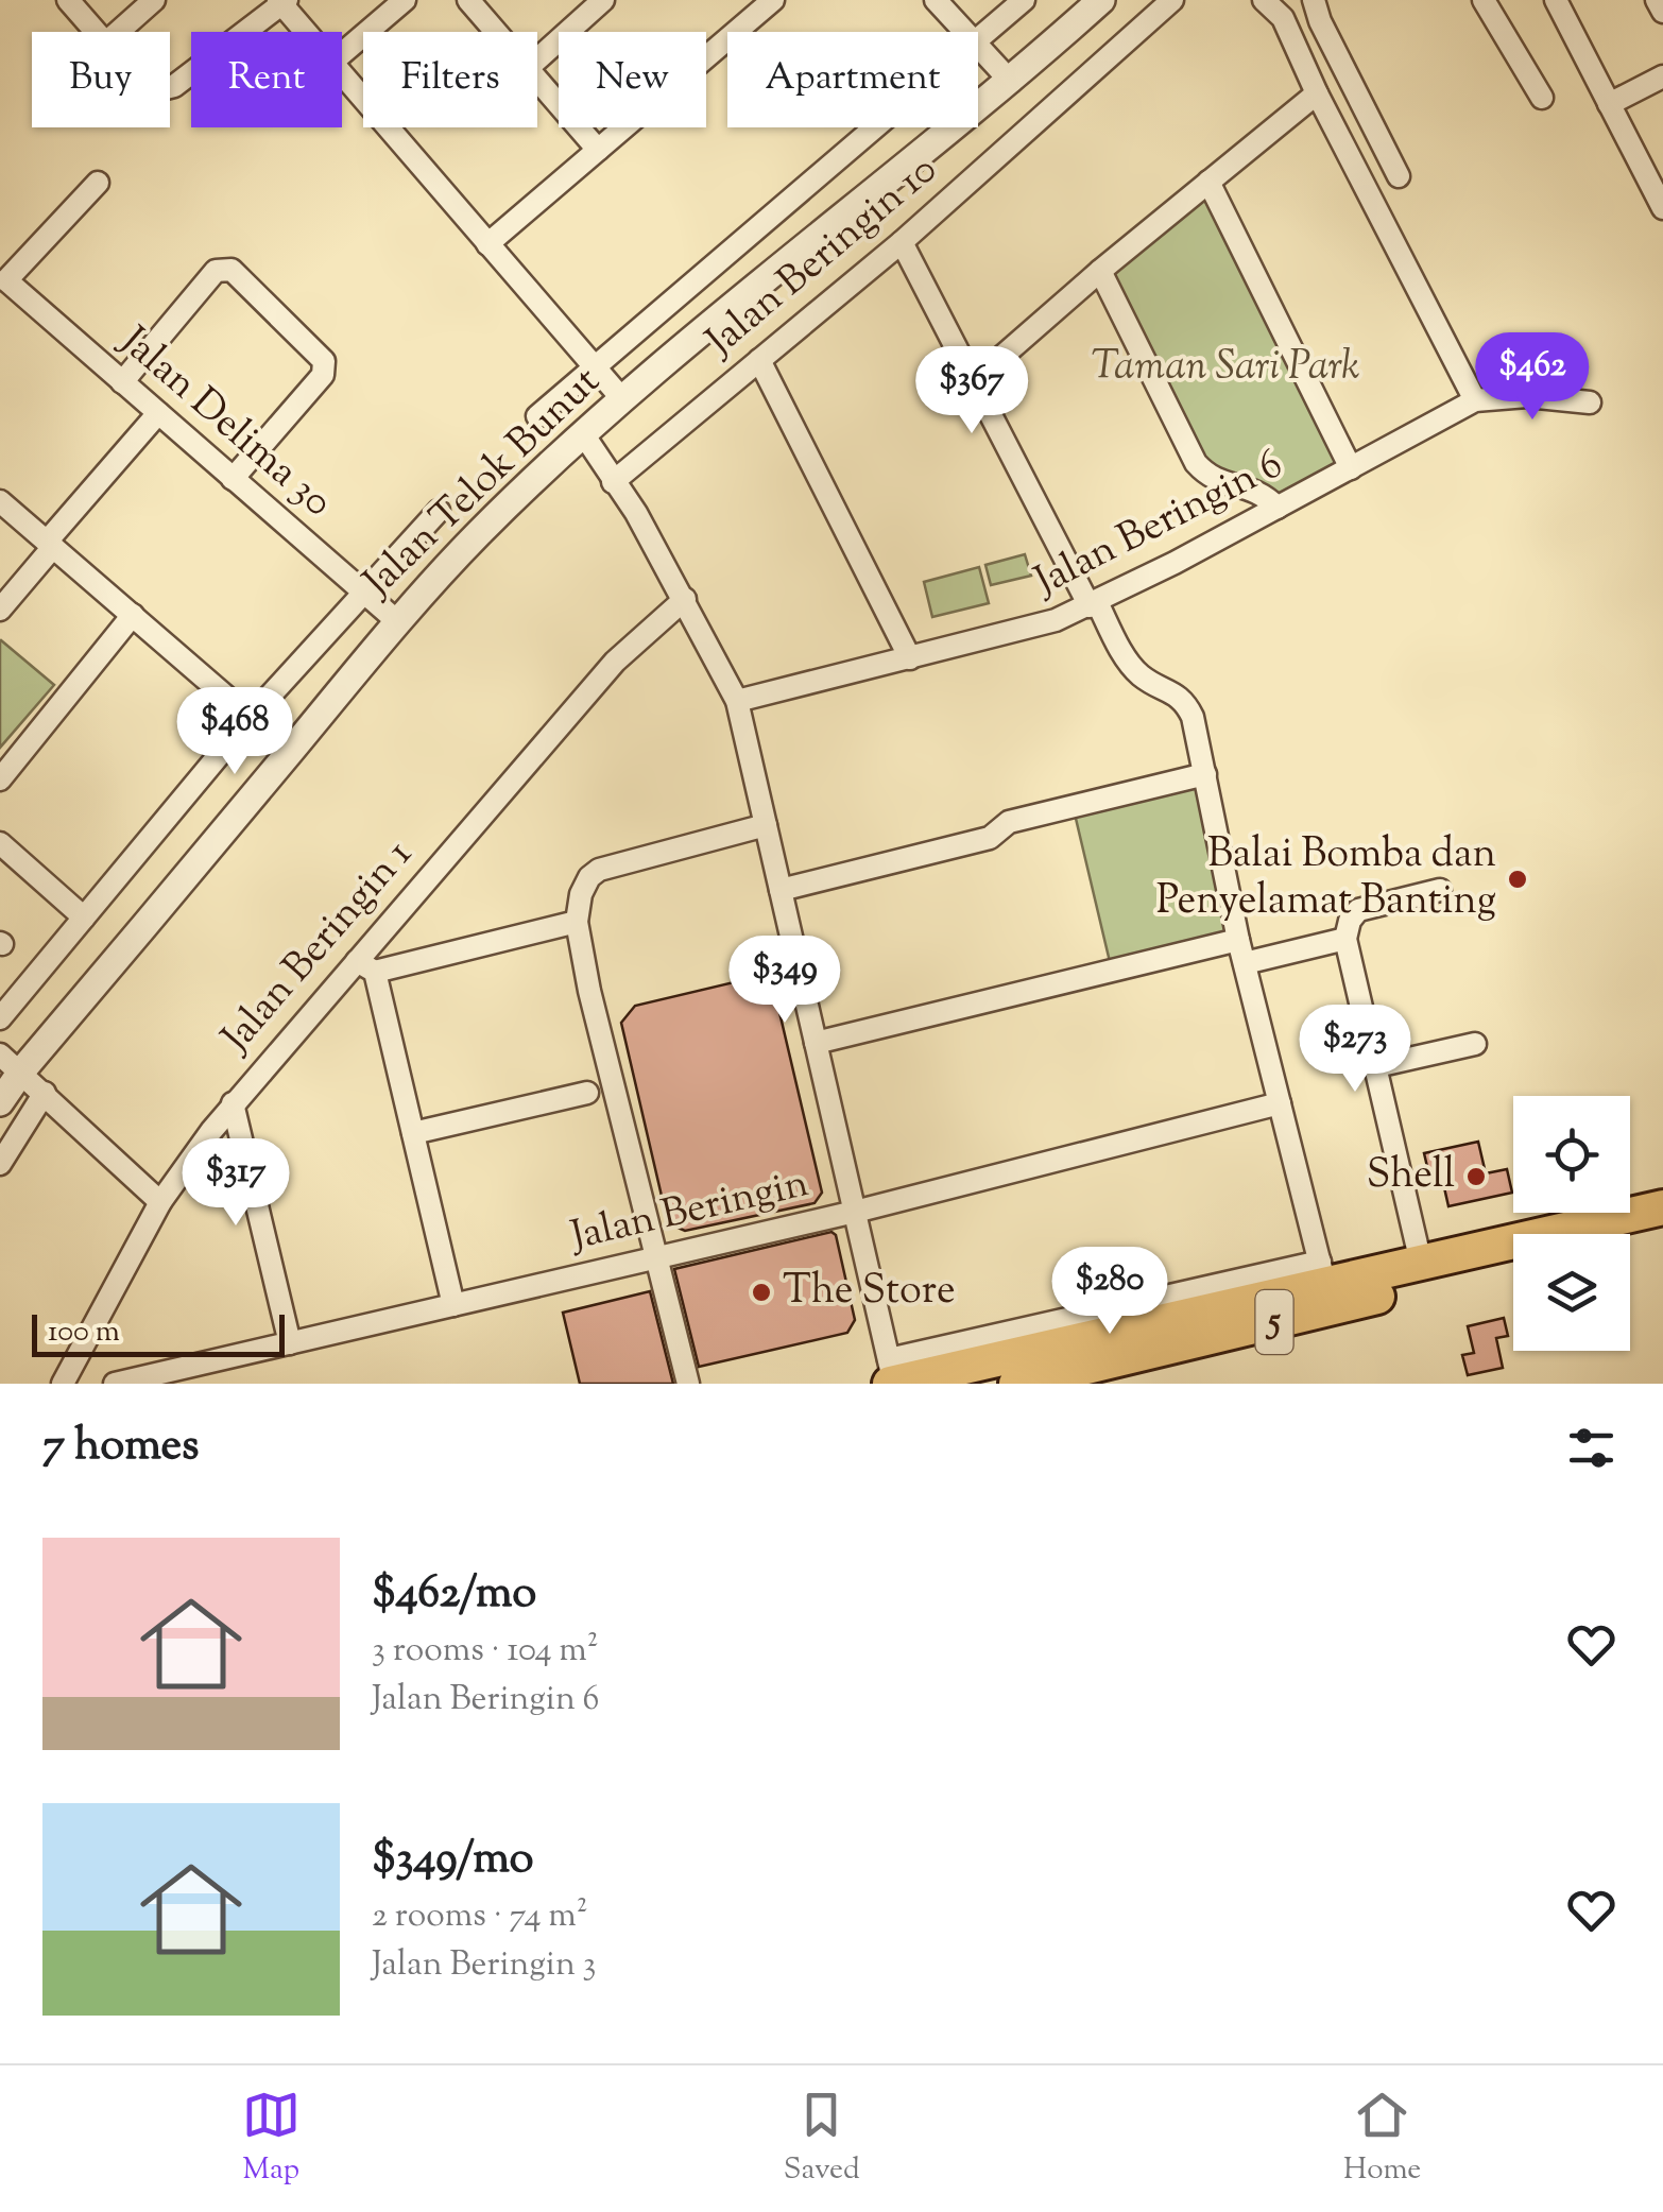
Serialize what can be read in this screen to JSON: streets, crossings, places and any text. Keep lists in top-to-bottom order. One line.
{"streets":{"highway":["5"],"street":["Jalan Beringin 10","Jalan Delima 30","Jalan Telok Bunut","Jalan Beringin 6","Jalan Beringin 1","Jalan Beringin"]},"crossings":[["Jalan Delima 30","Jalan Telok Bunut"]],"parks":["Taman Sari Park"],"places":["Balai Bomba dan Penyelamat Banting","Shell","The Store"],"scale_bar":"100 m","page":{"chip":["Buy","Rent","Filters","New","Apartment"],"price":["$462","$367","$468","$349","$273","$317","$280"],"scale":"100 m","heading":"7 homes","list":[{"name":"$462/mo","note":"3 rooms · 104 m² · Jalan Beringin 6"},{"name":"$349/mo","note":"2 rooms · 74 m² · Jalan Beringin 3"}],"tabs":["Map","Saved","Home"]}}
